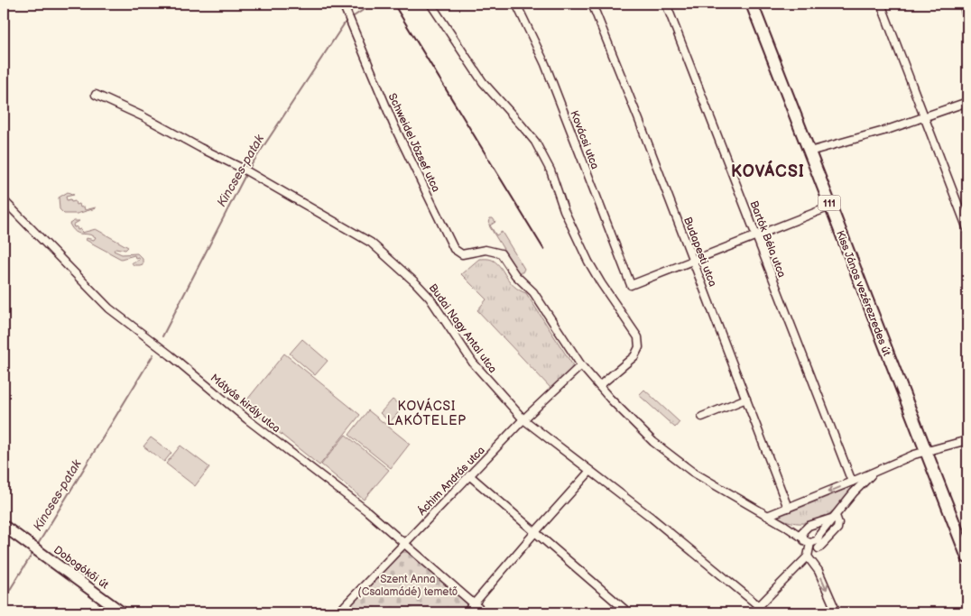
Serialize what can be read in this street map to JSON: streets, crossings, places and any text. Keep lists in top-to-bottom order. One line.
{"streets":{"main road":["111","Kiss János vezérezredes út","Dobogókői út"],"street":["Kovácsi utca","Schweidel József utca","Bartók Béla utca","Budapesti utca","Budai Nagy Antal utca","Mátyás király utca","Áchim András utca"]},"crossings":[["Kovácsi utca","Budapesti utca"],["Schweidel József utca","Áchim András utca"],["Budai Nagy Antal utca","Áchim András utca"],["Mátyás király utca","Áchim András utca"]],"districts":["KOVÁCSI","KOVÁCSI LAKÓTELEP"],"water":["Kincses-patak"],"parks":["Szent Anna (Csalamádé) temető"]}
